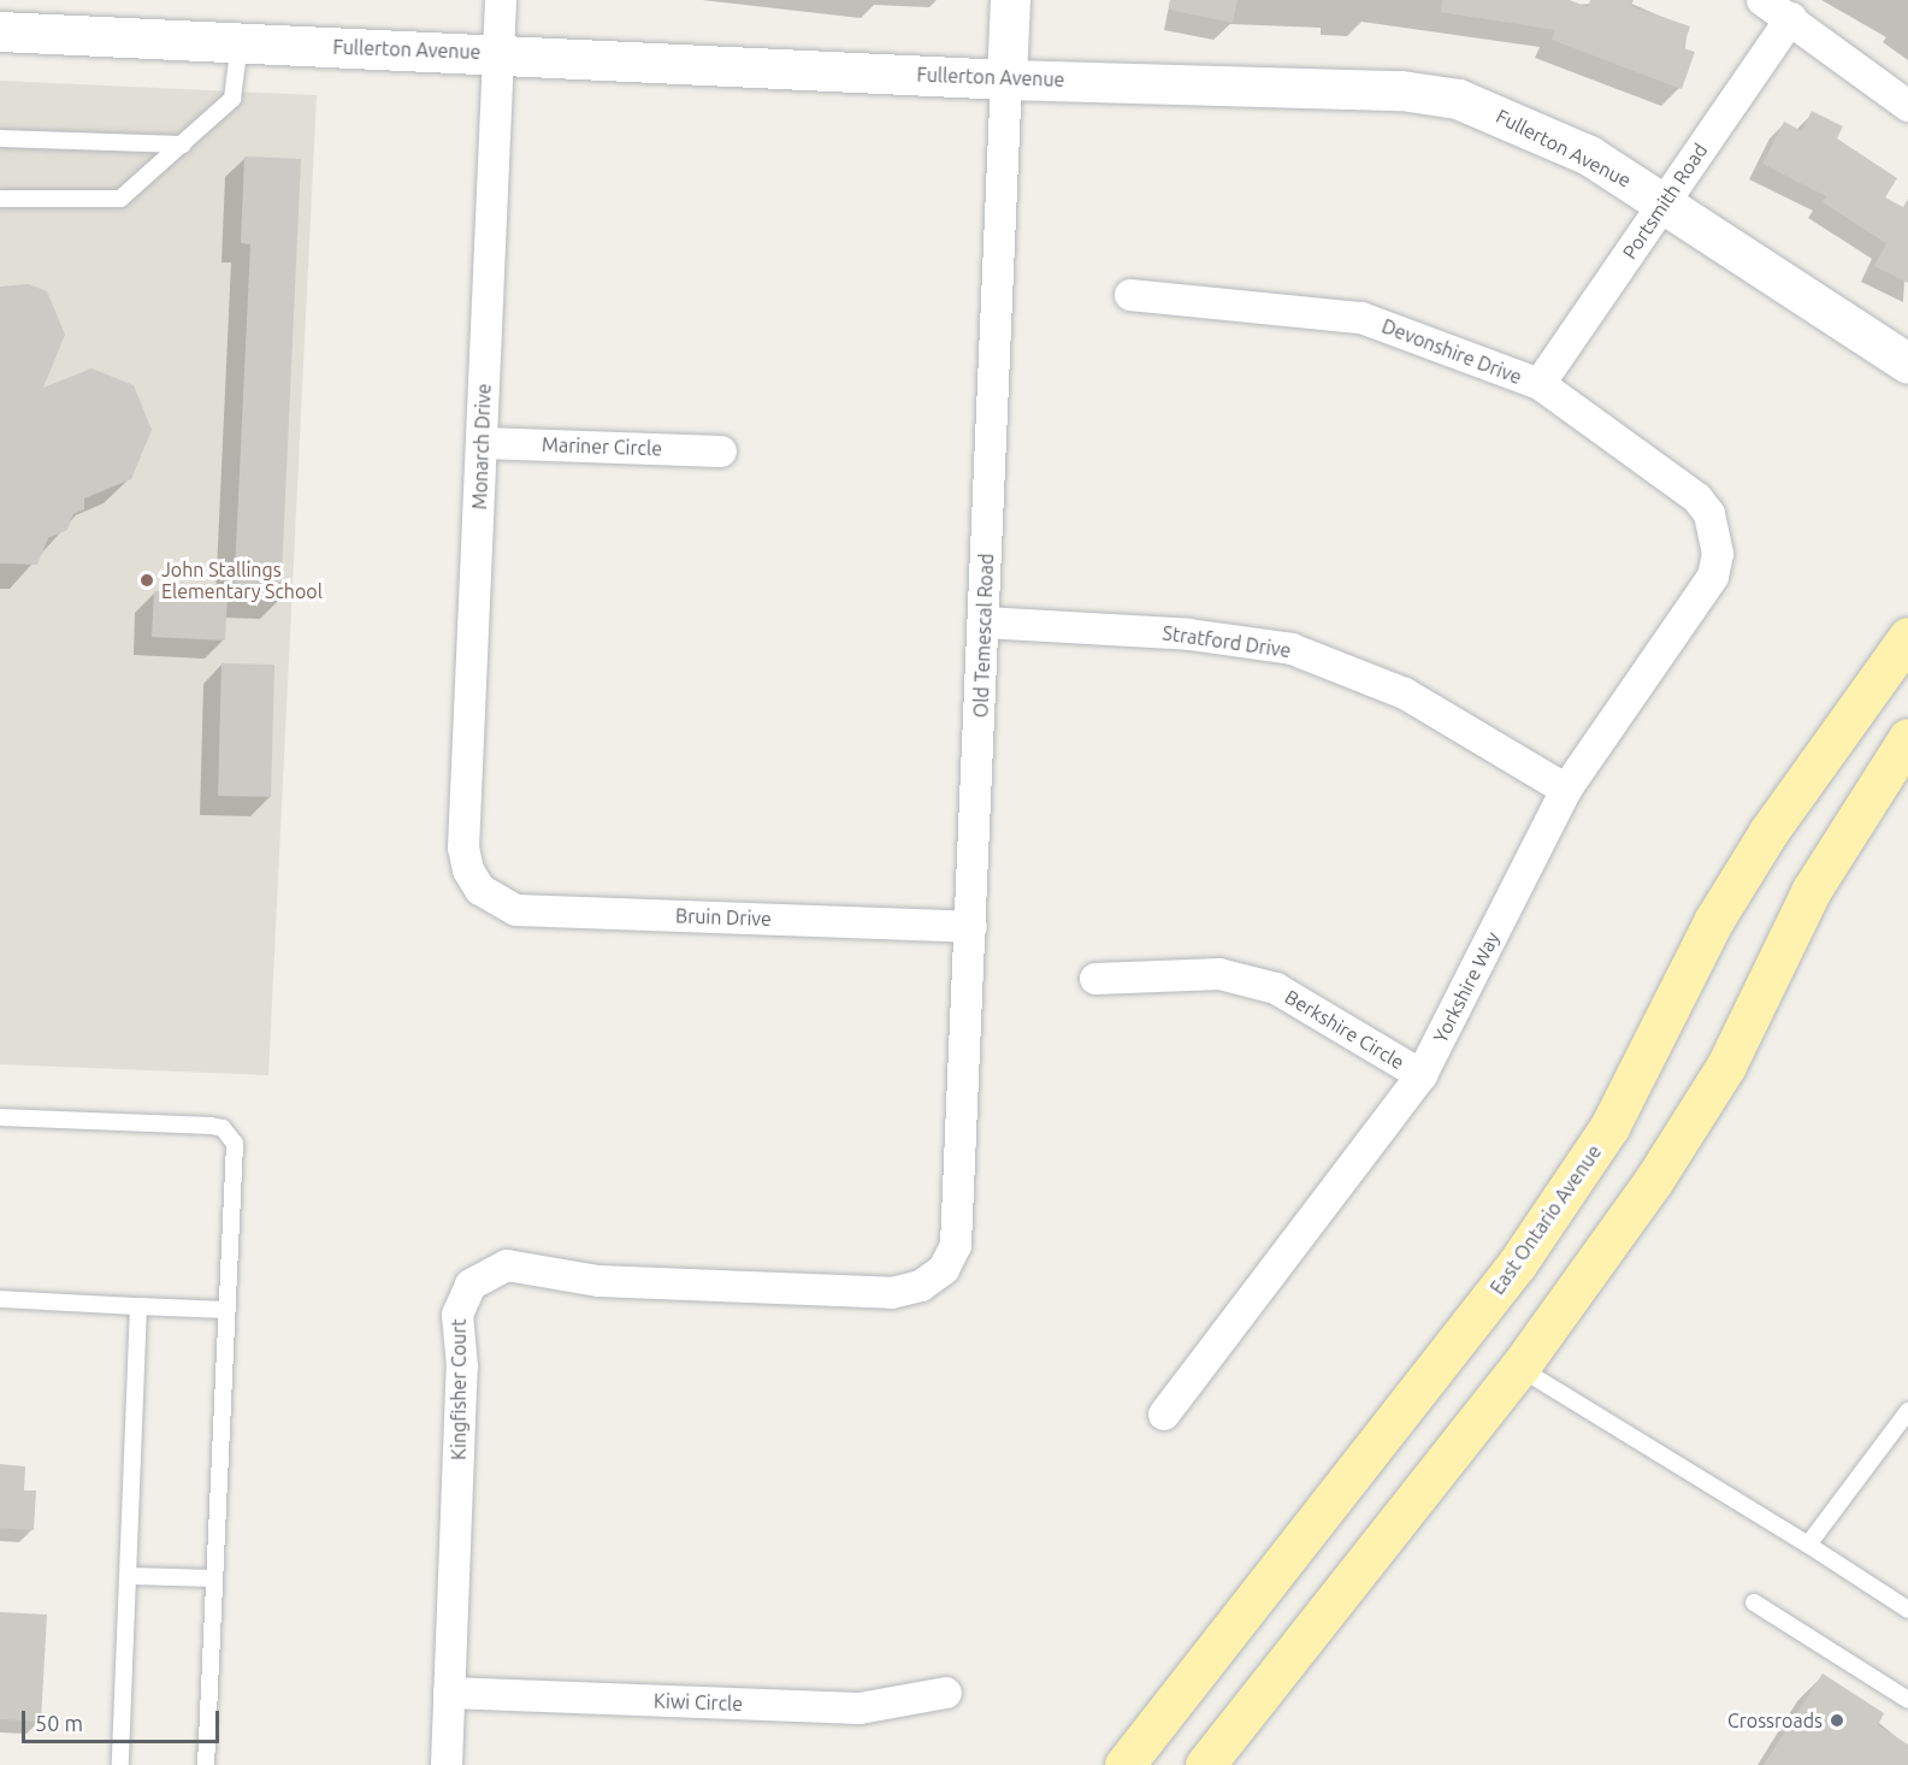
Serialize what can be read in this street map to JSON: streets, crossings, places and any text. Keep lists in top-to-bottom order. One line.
{"streets":{"main road":["Fullerton Avenue","Old Temescal Road","East Ontario Avenue"],"street":["Portsmith Road","Devonshire Drive","Monarch Drive","Mariner Circle","Stratford Drive","Bruin Drive","Yorkshire Way","Berkshire Circle","Kingfisher Court","Kiwi Circle"]},"crossings":[["Fullerton Avenue","Portsmith Road"],["Fullerton Avenue","Monarch Drive"],["Fullerton Avenue","Old Temescal Road"],["Portsmith Road","Devonshire Drive"],["Devonshire Drive","Yorkshire Way"],["Monarch Drive","Mariner Circle"],["Monarch Drive","Bruin Drive"],["Old Temescal Road","Stratford Drive"],["Old Temescal Road","Bruin Drive"],["Old Temescal Road","Kingfisher Court"],["Stratford Drive","Yorkshire Way"],["Yorkshire Way","Berkshire Circle"],["Kingfisher Court","Kiwi Circle"]],"places":["John Stallings Elementary School","Crossroads"],"scale_bar":"50 m"}
